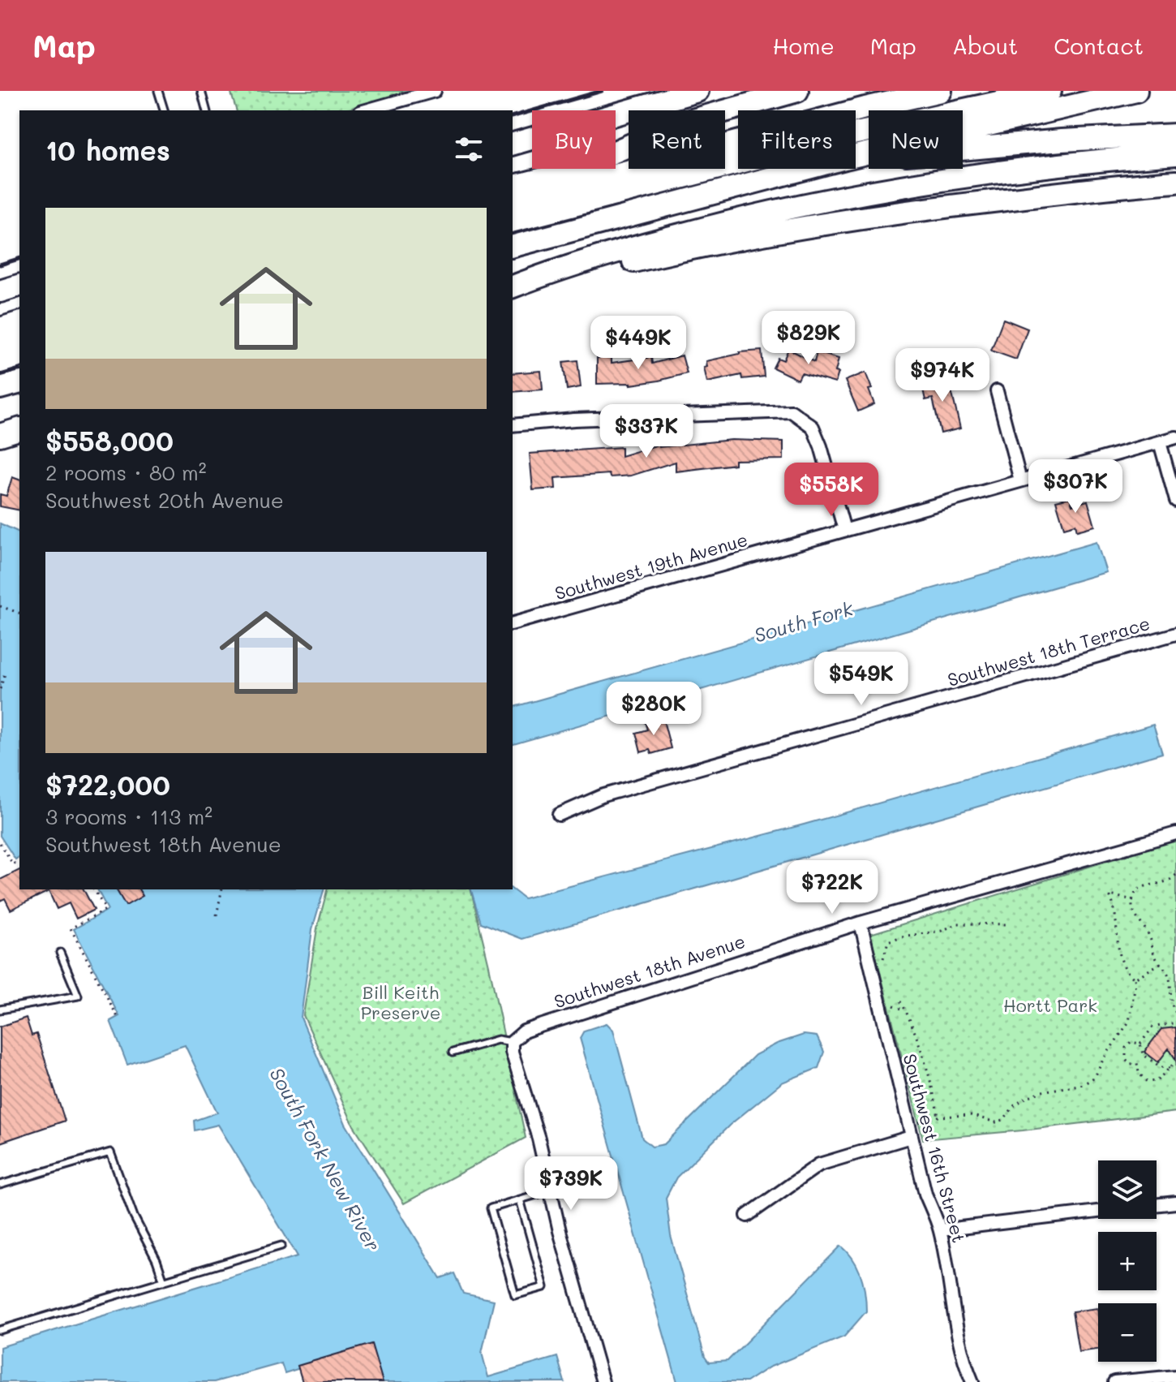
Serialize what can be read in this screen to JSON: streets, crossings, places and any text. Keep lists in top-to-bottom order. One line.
{"streets":{"street":["Southwest 19th Avenue","Southwest 18th Terrace","Southwest 18th Avenue","Southwest 16th Street"]},"crossings":[["Southwest 18th Avenue","Southwest 16th Street"]],"water":["South Fork","South Fork New River"],"parks":["Bill Keith Preserve","Hortt Park"],"page":{"header":"Map","nav":["Home","Map","About","Contact"],"chip":["Buy","Rent","Filters","New"],"heading":"10 homes","list":[{"name":"$558,000","note":"2 rooms · 80 m² · Southwest 20th Avenue"},{"name":"$722,000","note":"3 rooms · 113 m² · Southwest 18th Avenue"}],"price":["$829K","$449K","$974K","$337K","$307K","$558K","$549K","$280K","$722K","$739K"],"map_buttons":["+","−"]}}
